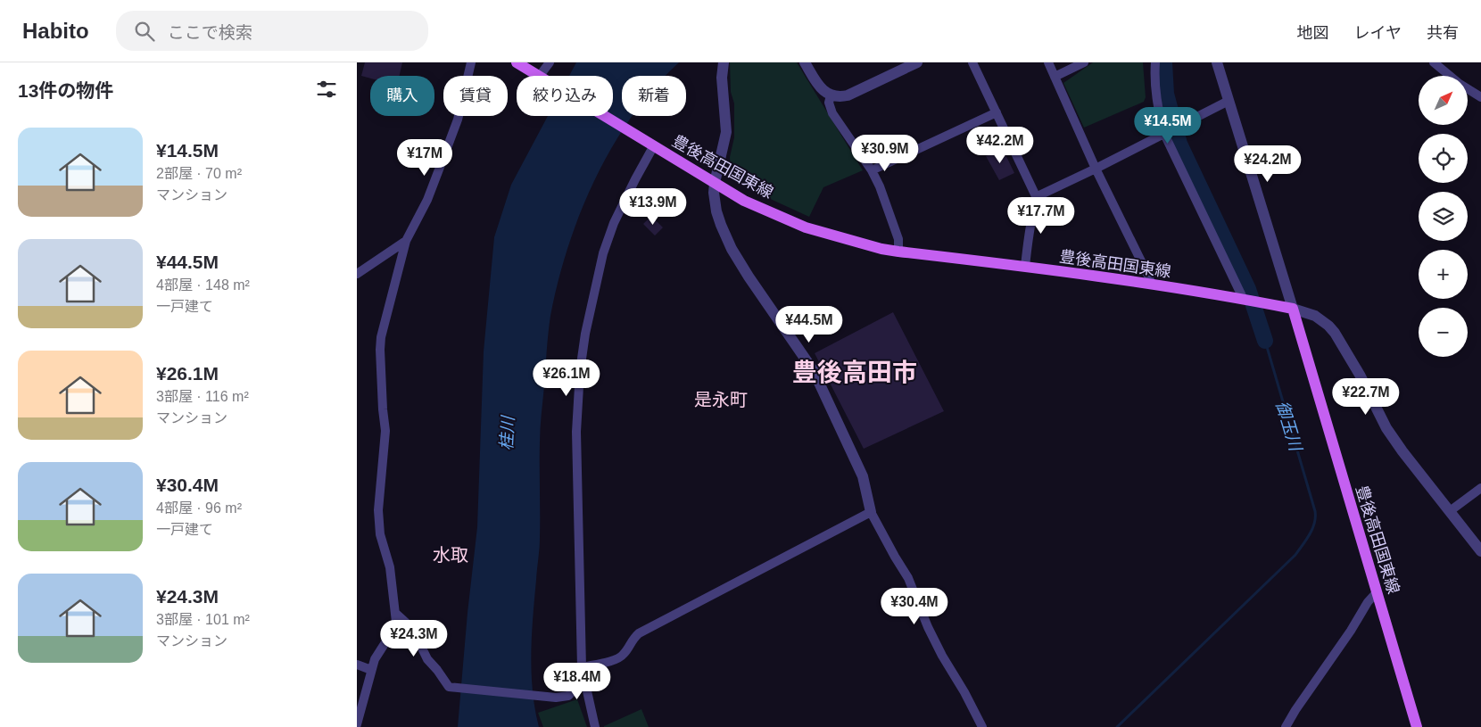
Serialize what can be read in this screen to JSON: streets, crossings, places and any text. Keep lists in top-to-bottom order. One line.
{"streets":{"main road":["豊後高田国東線"]},"districts":["豊後高田市","是永町","水取"],"water":["御玉川","桂川"],"north":"top right","page":{"header":"Habito","search":"ここで検索","nav":["地図","レイヤ","共有"],"heading":"13件の物件","map_buttons":["+","−"],"chip":["購入","賃貸","絞り込み","新着"],"price":["¥14.5M","¥42.2M","¥30.9M","¥17M","¥24.2M","¥13.9M","¥17.7M","¥44.5M","¥26.1M","¥22.7M","¥30.4M","¥24.3M","¥18.4M"],"list":[{"name":"¥14.5M","note":"2部屋 · 70 m² · マンション"},{"name":"¥44.5M","note":"4部屋 · 148 m² · 一戸建て"},{"name":"¥26.1M","note":"3部屋 · 116 m² · マンション"},{"name":"¥30.4M","note":"4部屋 · 96 m² · 一戸建て"},{"name":"¥24.3M","note":"3部屋 · 101 m² · マンション"}]}}
